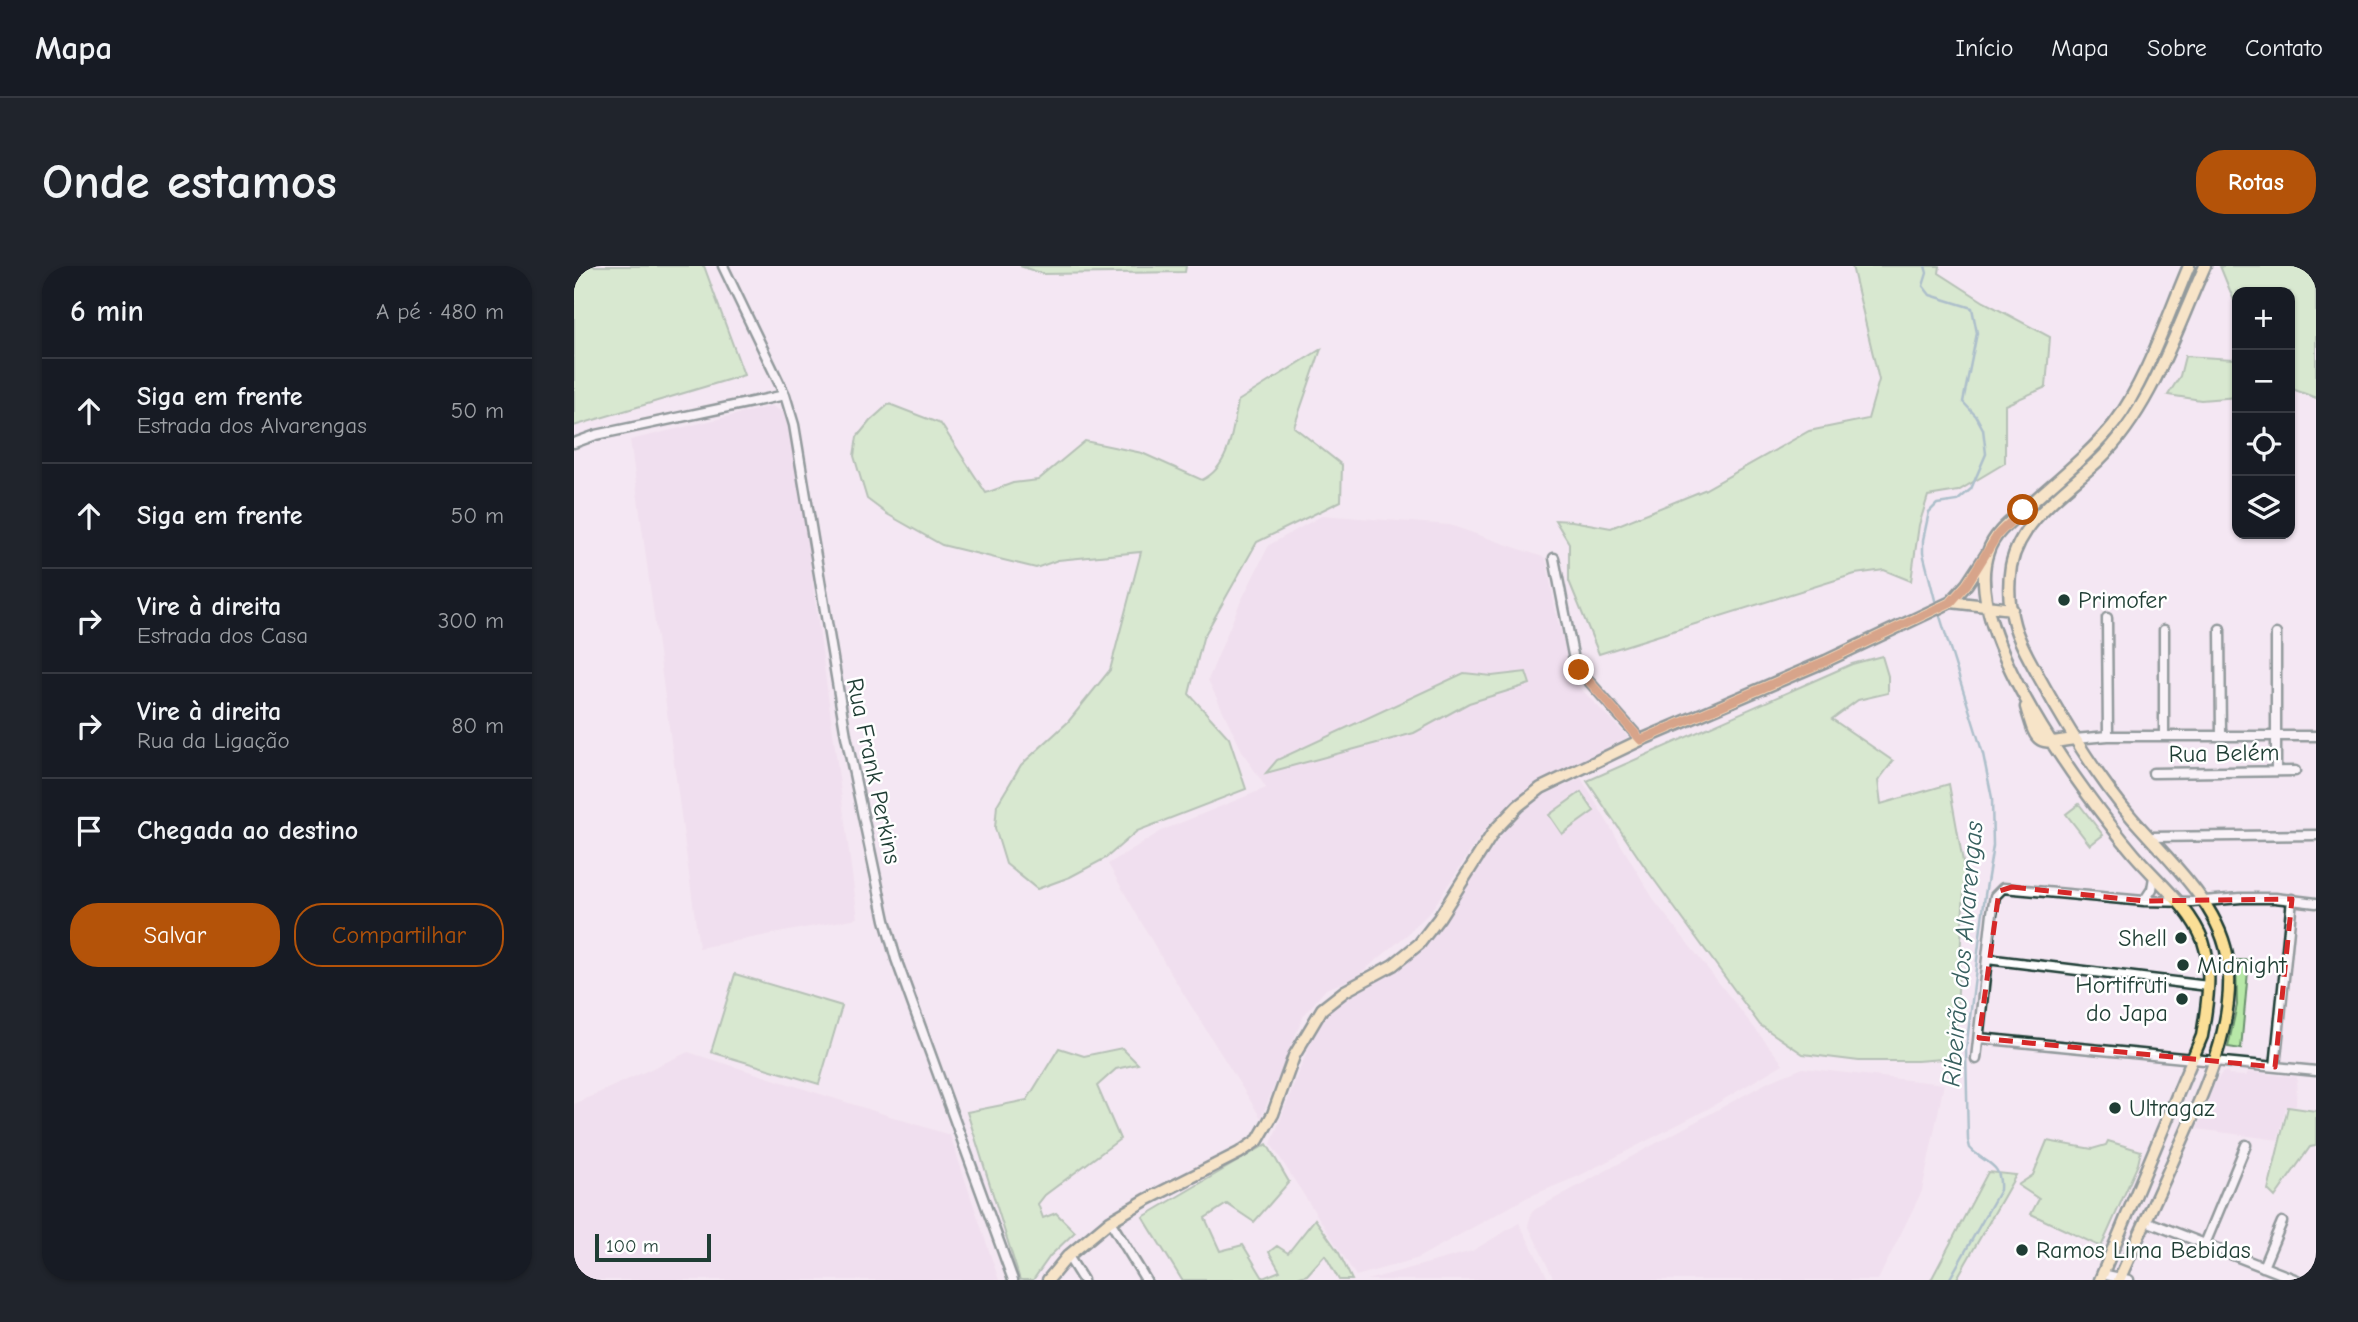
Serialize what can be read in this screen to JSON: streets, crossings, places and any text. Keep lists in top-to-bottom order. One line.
{"streets":{"street":["Rua Belém","Rua Frank Perkins"]},"water":["Ribeirão dos Alvarengas"],"places":["Primofer","Shell","Midnight","Hortifruti do Japa","Ultragaz","Ramos Lima Bebidas"],"scale_bar":"100 m","page":{"header":"Mapa","nav":["Início","Mapa","Sobre","Contato"],"buttons":["Rotas",["Salvar","Compartilhar"]],"title":"Onde estamos","heading":["6 min","A pé · 480 m"],"map_buttons":["+","−"],"list":[["Siga em frente","Estrada dos Alvarengas","50 m"],["Siga em frente","50 m"],["Vire à direita","Estrada dos Casa","300 m"],["Vire à direita","Rua da Ligação","80 m"],"Chegada ao destino"],"scale":"100 m"}}
